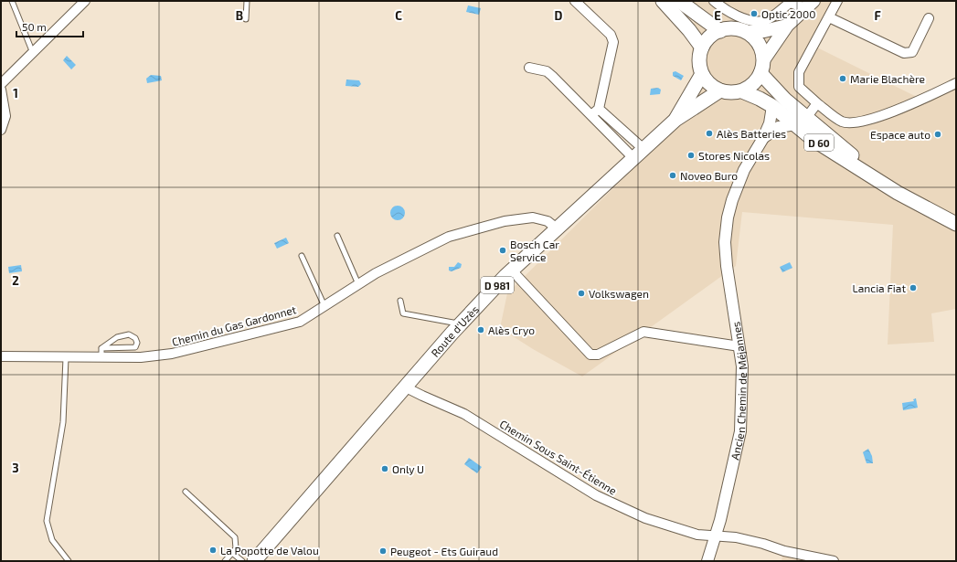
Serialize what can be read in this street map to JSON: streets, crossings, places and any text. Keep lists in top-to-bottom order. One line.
{"streets":{"main road":["D 60","D 981","Route d'Uzès"],"street":["Chemin du Gas Gardonnet","Ancien Chemin de Méjannes","Chemin Sous Saint-Étienne"]},"crossings":[["D 60","Route d'Uzès"],["D 60","Ancien Chemin de Méjannes"],["Chemin du Gas Gardonnet","Route d'Uzès"],["Route d'Uzès","Chemin Sous Saint-Étienne"],["Ancien Chemin de Méjannes","Chemin Sous Saint-Étienne"]],"places":["Optic 2000","Marie Blachère","Alès Batteries","Espace auto","Stores Nicolas","Noveo Buro","Bosch Car Service","Lancia Fiat","Volkswagen","Alès Cryo","Only U","La Popotte de Valou","Peugeot - Ets Guiraud"],"scale_bar":"50 m","grid":{"columns":["B","C","D","E","F"],"rows":["1","2","3"]}}
